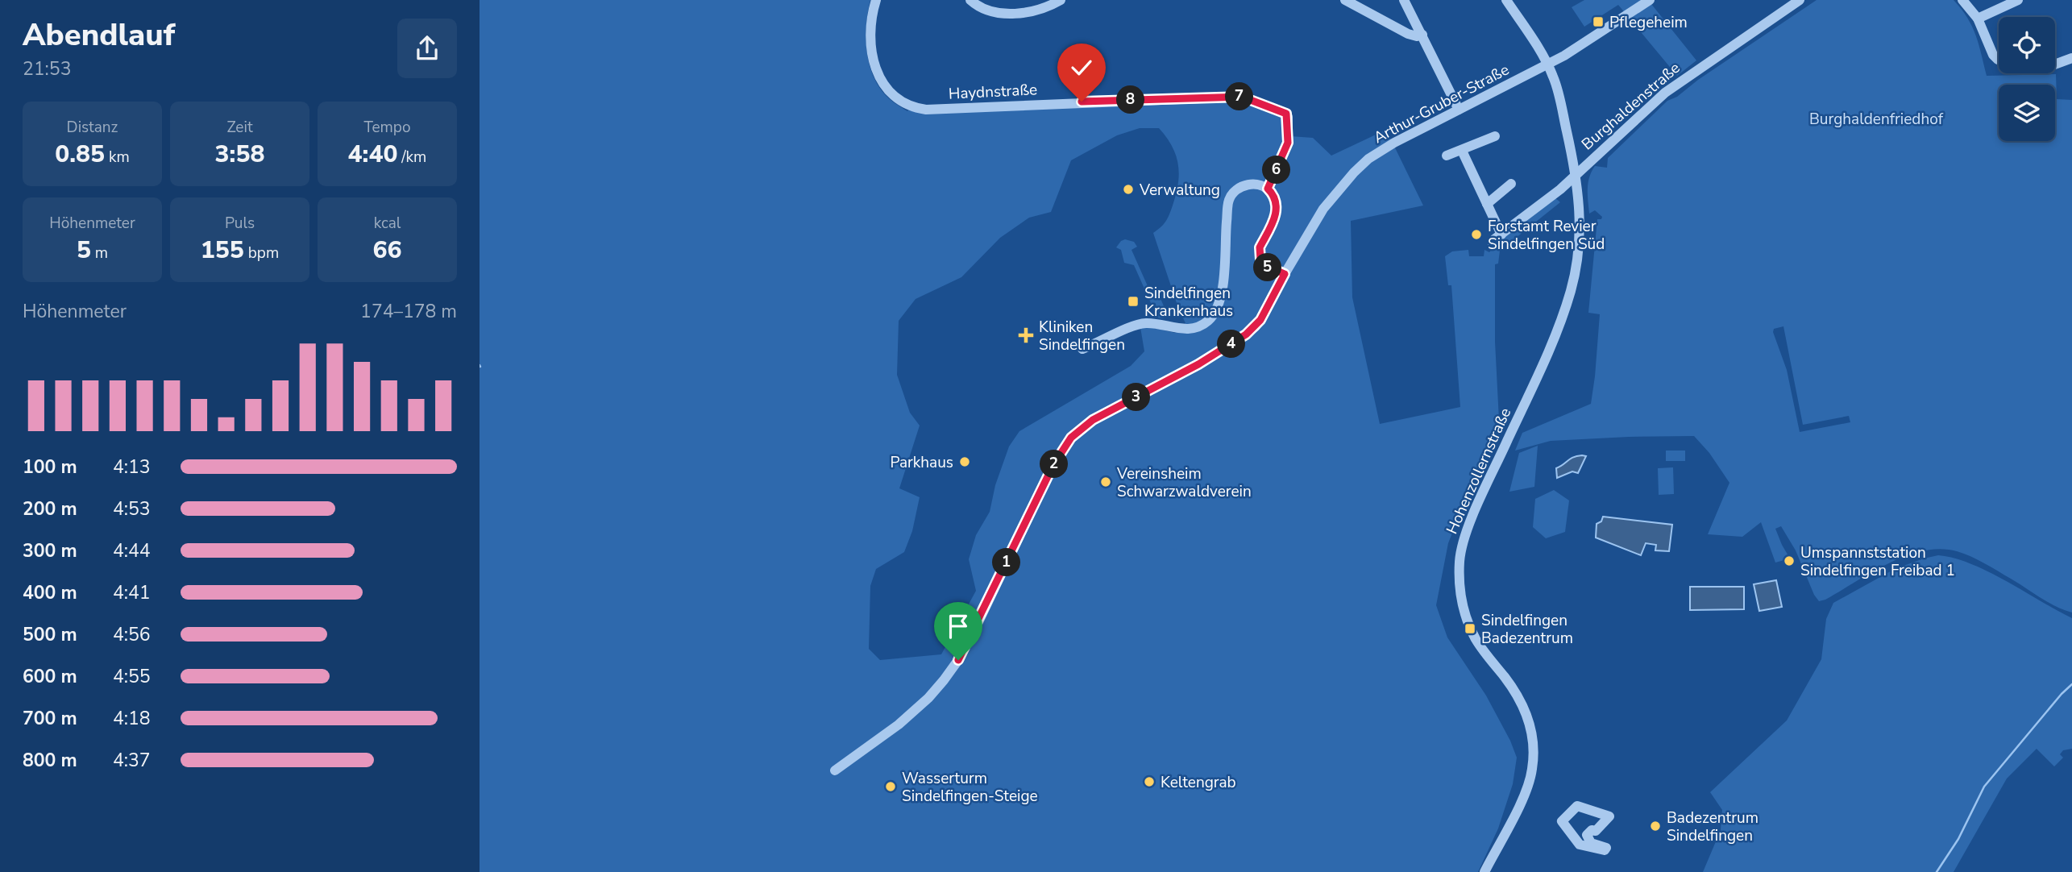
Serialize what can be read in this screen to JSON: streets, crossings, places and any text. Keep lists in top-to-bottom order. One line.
{"streets":{"street":["Haydnstraße","Arthur-Gruber-Straße","Burghaldenstraße","Hohenzollernstraße"]},"crossings":[["Arthur-Gruber-Straße","Hohenzollernstraße"],["Burghaldenstraße","Hohenzollernstraße"]],"parks":["Burghaldenfriedhof"],"places":{"transit":["Pflegeheim","Sindelfingen Krankenhaus","Sindelfingen Badezentrum"],"other":["Verwaltung","Forstamt Revier Sindelfingen Süd","Parkhaus","Vereinsheim Schwarzwaldverein","Umspannststation Sindelfingen Freibad 1","Keltengrab","Wasserturm Sindelfingen-Steige","Badezentrum Sindelfingen"],"health":["Kliniken Sindelfingen"]},"page":{"heading":["Abendlauf","21:53"],"pins":["7","8","6","5","4","3","2","1"],"stats":[["Distanz","0.85 km"],["Zeit","3:58"],["Tempo","4:40 /km"],["Höhenmeter","5 m"],["Puls","155 bpm"],["kcal","66"]],"chart":["Höhenmeter","174–178 m"],"list":[{"name":"100 m","note":"4:13"},{"name":"200 m","note":"4:53"},{"name":"300 m","note":"4:44"},{"name":"400 m","note":"4:41"},{"name":"500 m","note":"4:56"},{"name":"600 m","note":"4:55"},{"name":"700 m","note":"4:18"},{"name":"800 m","note":"4:37"}]}}
